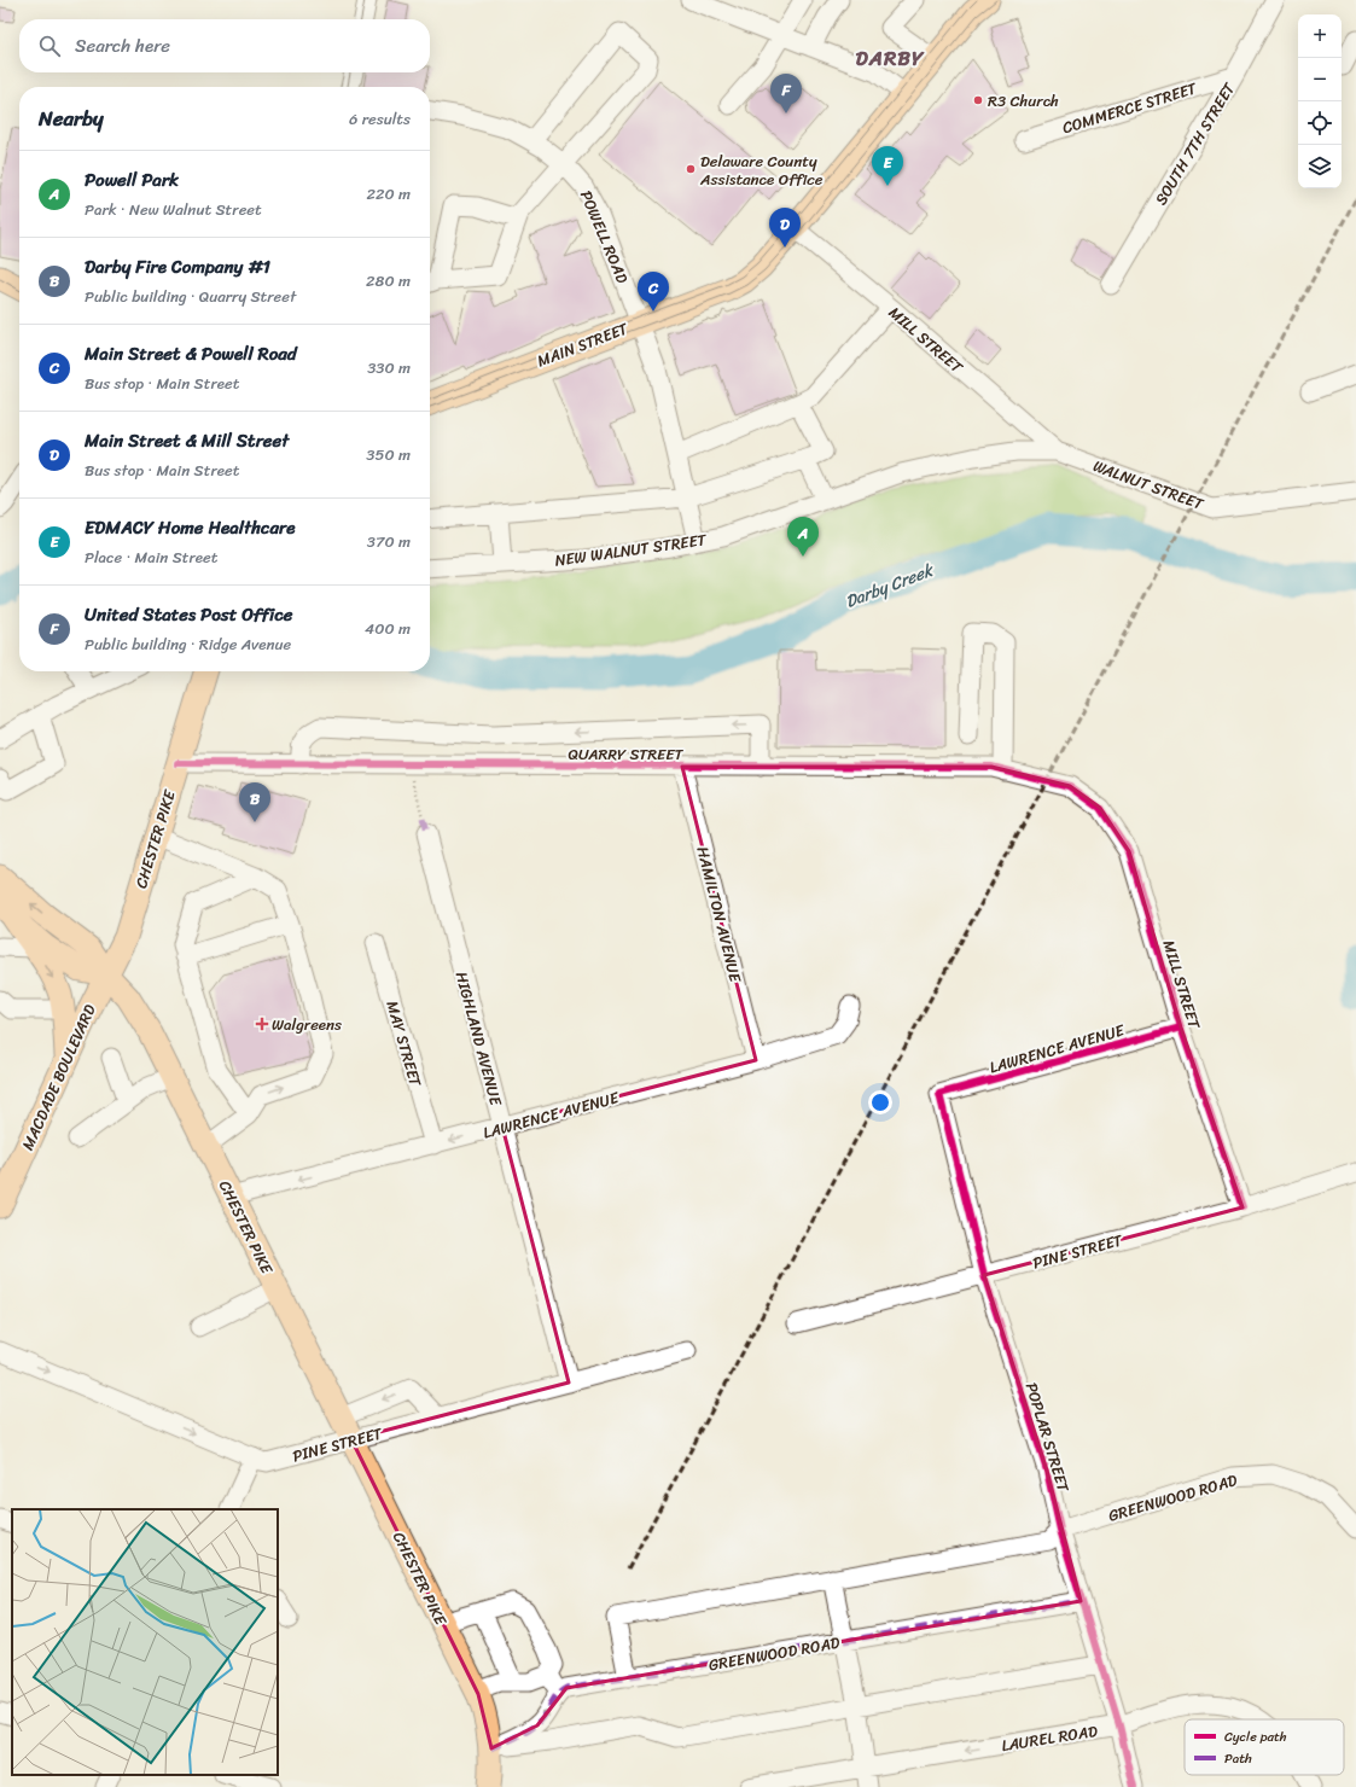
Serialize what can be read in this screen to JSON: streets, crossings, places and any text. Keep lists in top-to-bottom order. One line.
{"streets":{"main road":["MAIN STREET","CHESTER PIKE","MACDADE BOULEVARD"],"street":["COMMERCE STREET","SOUTH 7TH STREET","POWELL ROAD","MILL STREET","WALNUT STREET","NEW WALNUT STREET","QUARRY STREET","HAMILTON AVENUE","HIGHLAND AVENUE","MAY STREET","LAWRENCE AVENUE","PINE STREET","POPLAR STREET","GREENWOOD ROAD","LAUREL ROAD"]},"crossings":[["COMMERCE STREET","SOUTH 7TH STREET"],["POWELL ROAD","MAIN STREET"],["POWELL ROAD","NEW WALNUT STREET"],["MILL STREET","MAIN STREET"],["MILL STREET","WALNUT STREET"],["MILL STREET","NEW WALNUT STREET"],["MILL STREET","QUARRY STREET"],["MILL STREET","LAWRENCE AVENUE"],["MILL STREET","PINE STREET"],["WALNUT STREET","NEW WALNUT STREET"],["QUARRY STREET","CHESTER PIKE"],["QUARRY STREET","HAMILTON AVENUE"],["CHESTER PIKE","LAWRENCE AVENUE"],["CHESTER PIKE","MACDADE BOULEVARD"],["CHESTER PIKE","PINE STREET"],["HAMILTON AVENUE","LAWRENCE AVENUE"],["HIGHLAND AVENUE","LAWRENCE AVENUE"],["HIGHLAND AVENUE","PINE STREET"],["MAY STREET","LAWRENCE AVENUE"],["LAWRENCE AVENUE","POPLAR STREET"],["PINE STREET","POPLAR STREET"],["POPLAR STREET","GREENWOOD ROAD"],["POPLAR STREET","LAUREL ROAD"]],"districts":["DARBY"],"water":["Darby Creek"],"places":{"other":["R3 Church","Delaware County Assistance Office"],"health":["Walgreens"]},"legend":["Cycle path","Path"],"page":{"map_buttons":["+","−"],"search":"Search here","pins":["F","E","D","C","A","B"],"heading":["Nearby","6 results"],"list":[{"mark":"A","name":"Powell Park","note":"Park · New Walnut Street","value":"220 m"},{"mark":"B","name":"Darby Fire Company #1","note":"Public building · Quarry Street","value":"280 m"},{"mark":"C","name":"Main Street & Powell Road","note":"Bus stop · Main Street","value":"330 m"},{"mark":"D","name":"Main Street & Mill Street","note":"Bus stop · Main Street","value":"350 m"},{"mark":"E","name":"EDMACY Home Healthcare","note":"Place · Main Street","value":"370 m"},{"mark":"F","name":"United States Post Office","note":"Public building · Ridge Avenue","value":"400 m"}]}}
